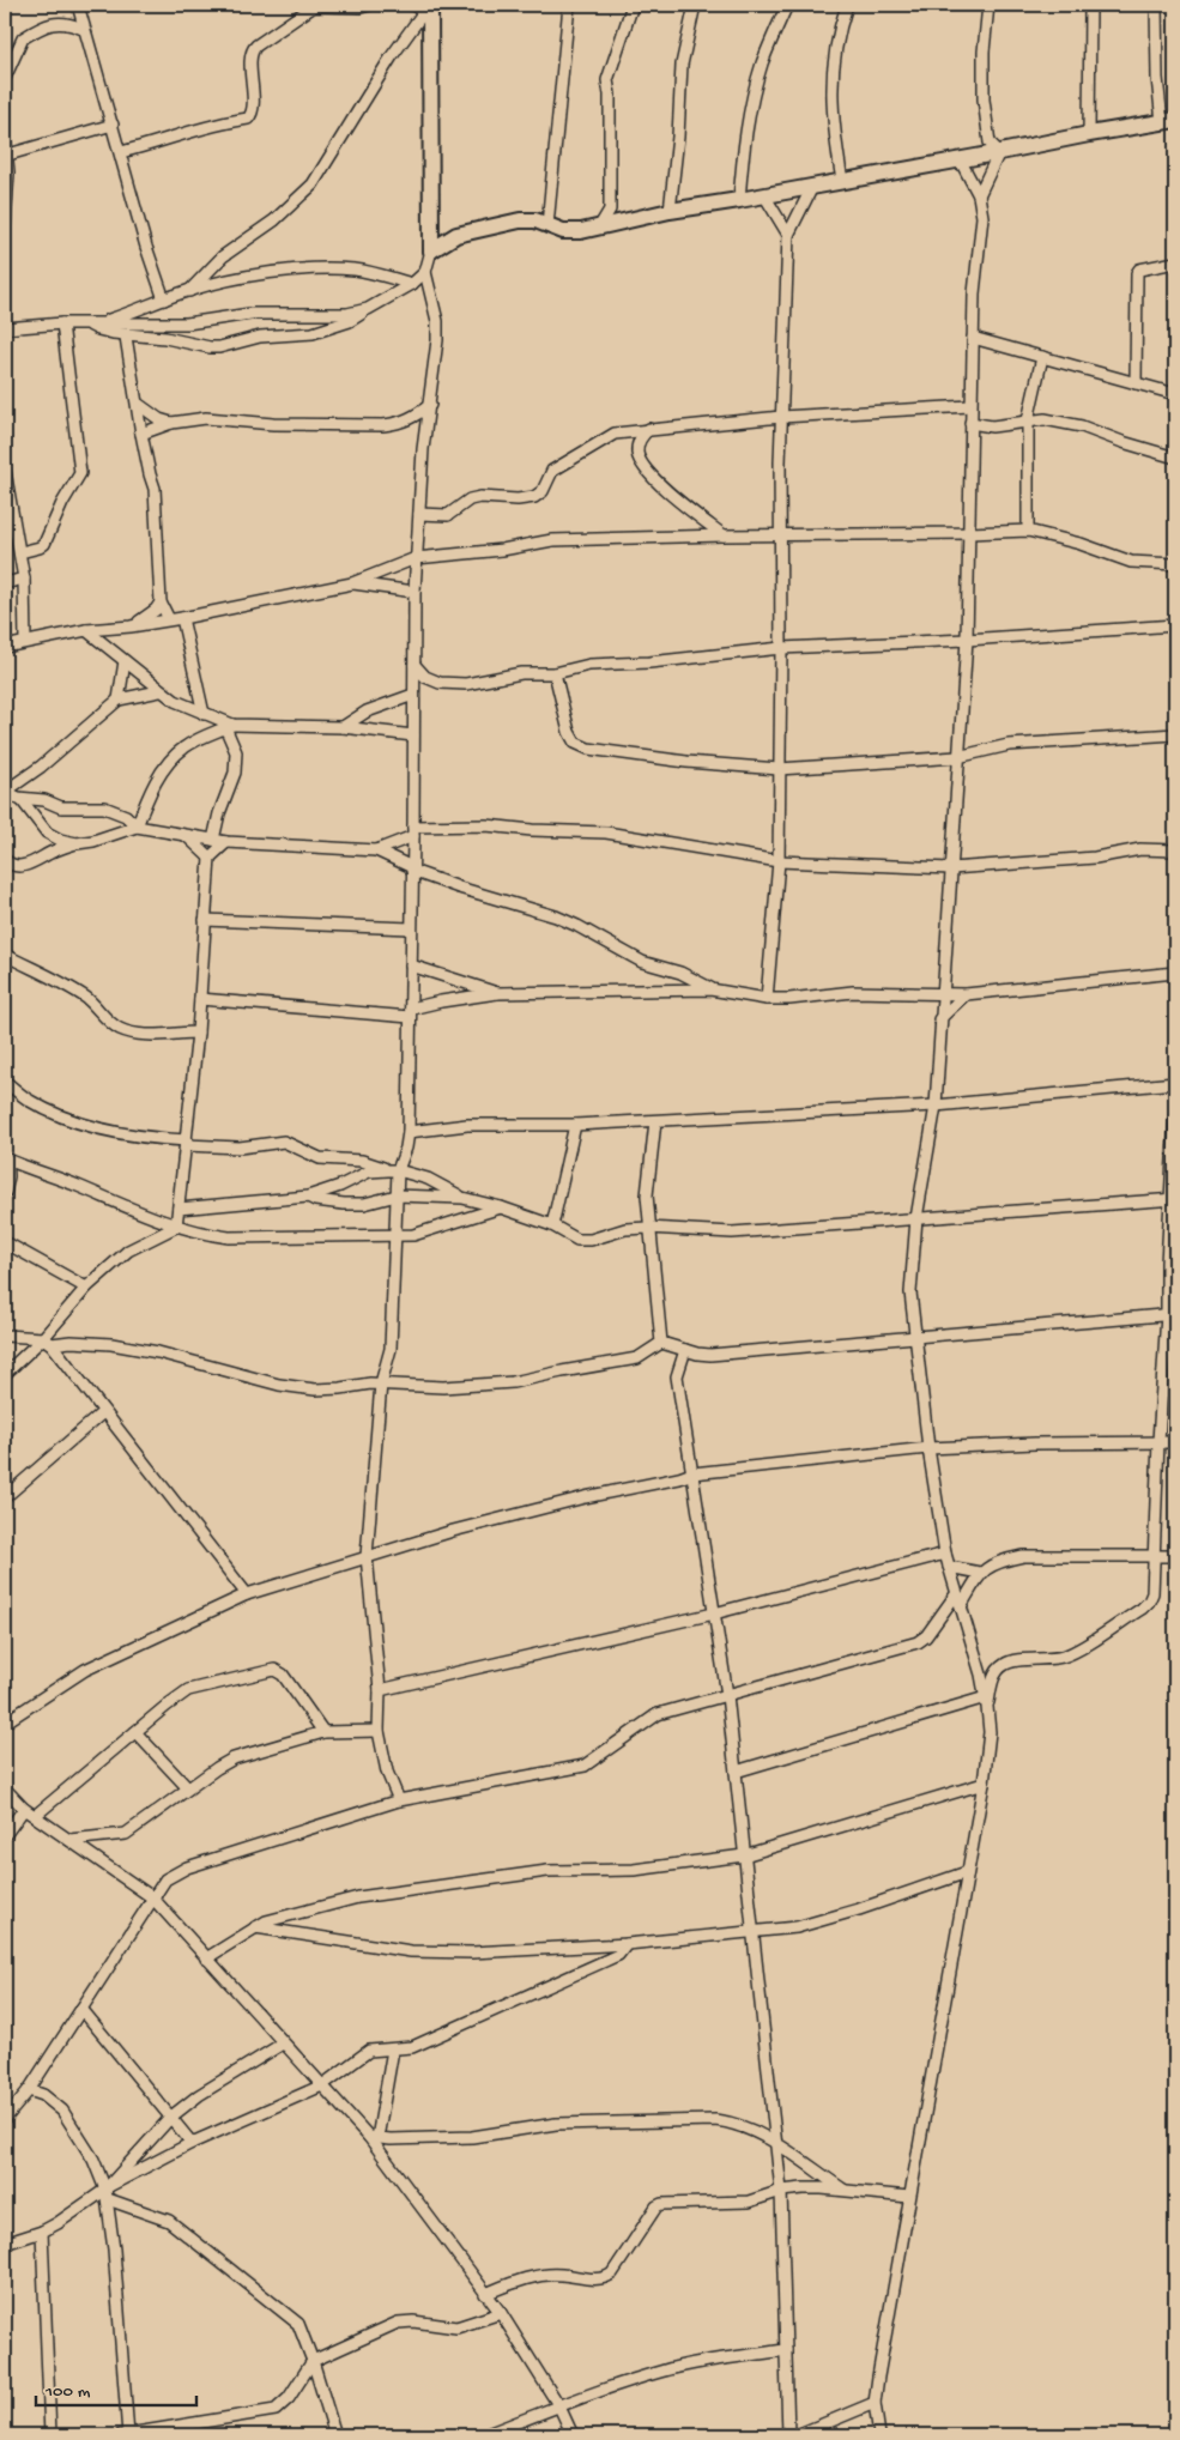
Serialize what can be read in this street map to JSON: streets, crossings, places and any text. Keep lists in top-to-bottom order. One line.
{"scale_bar":"100 m"}
